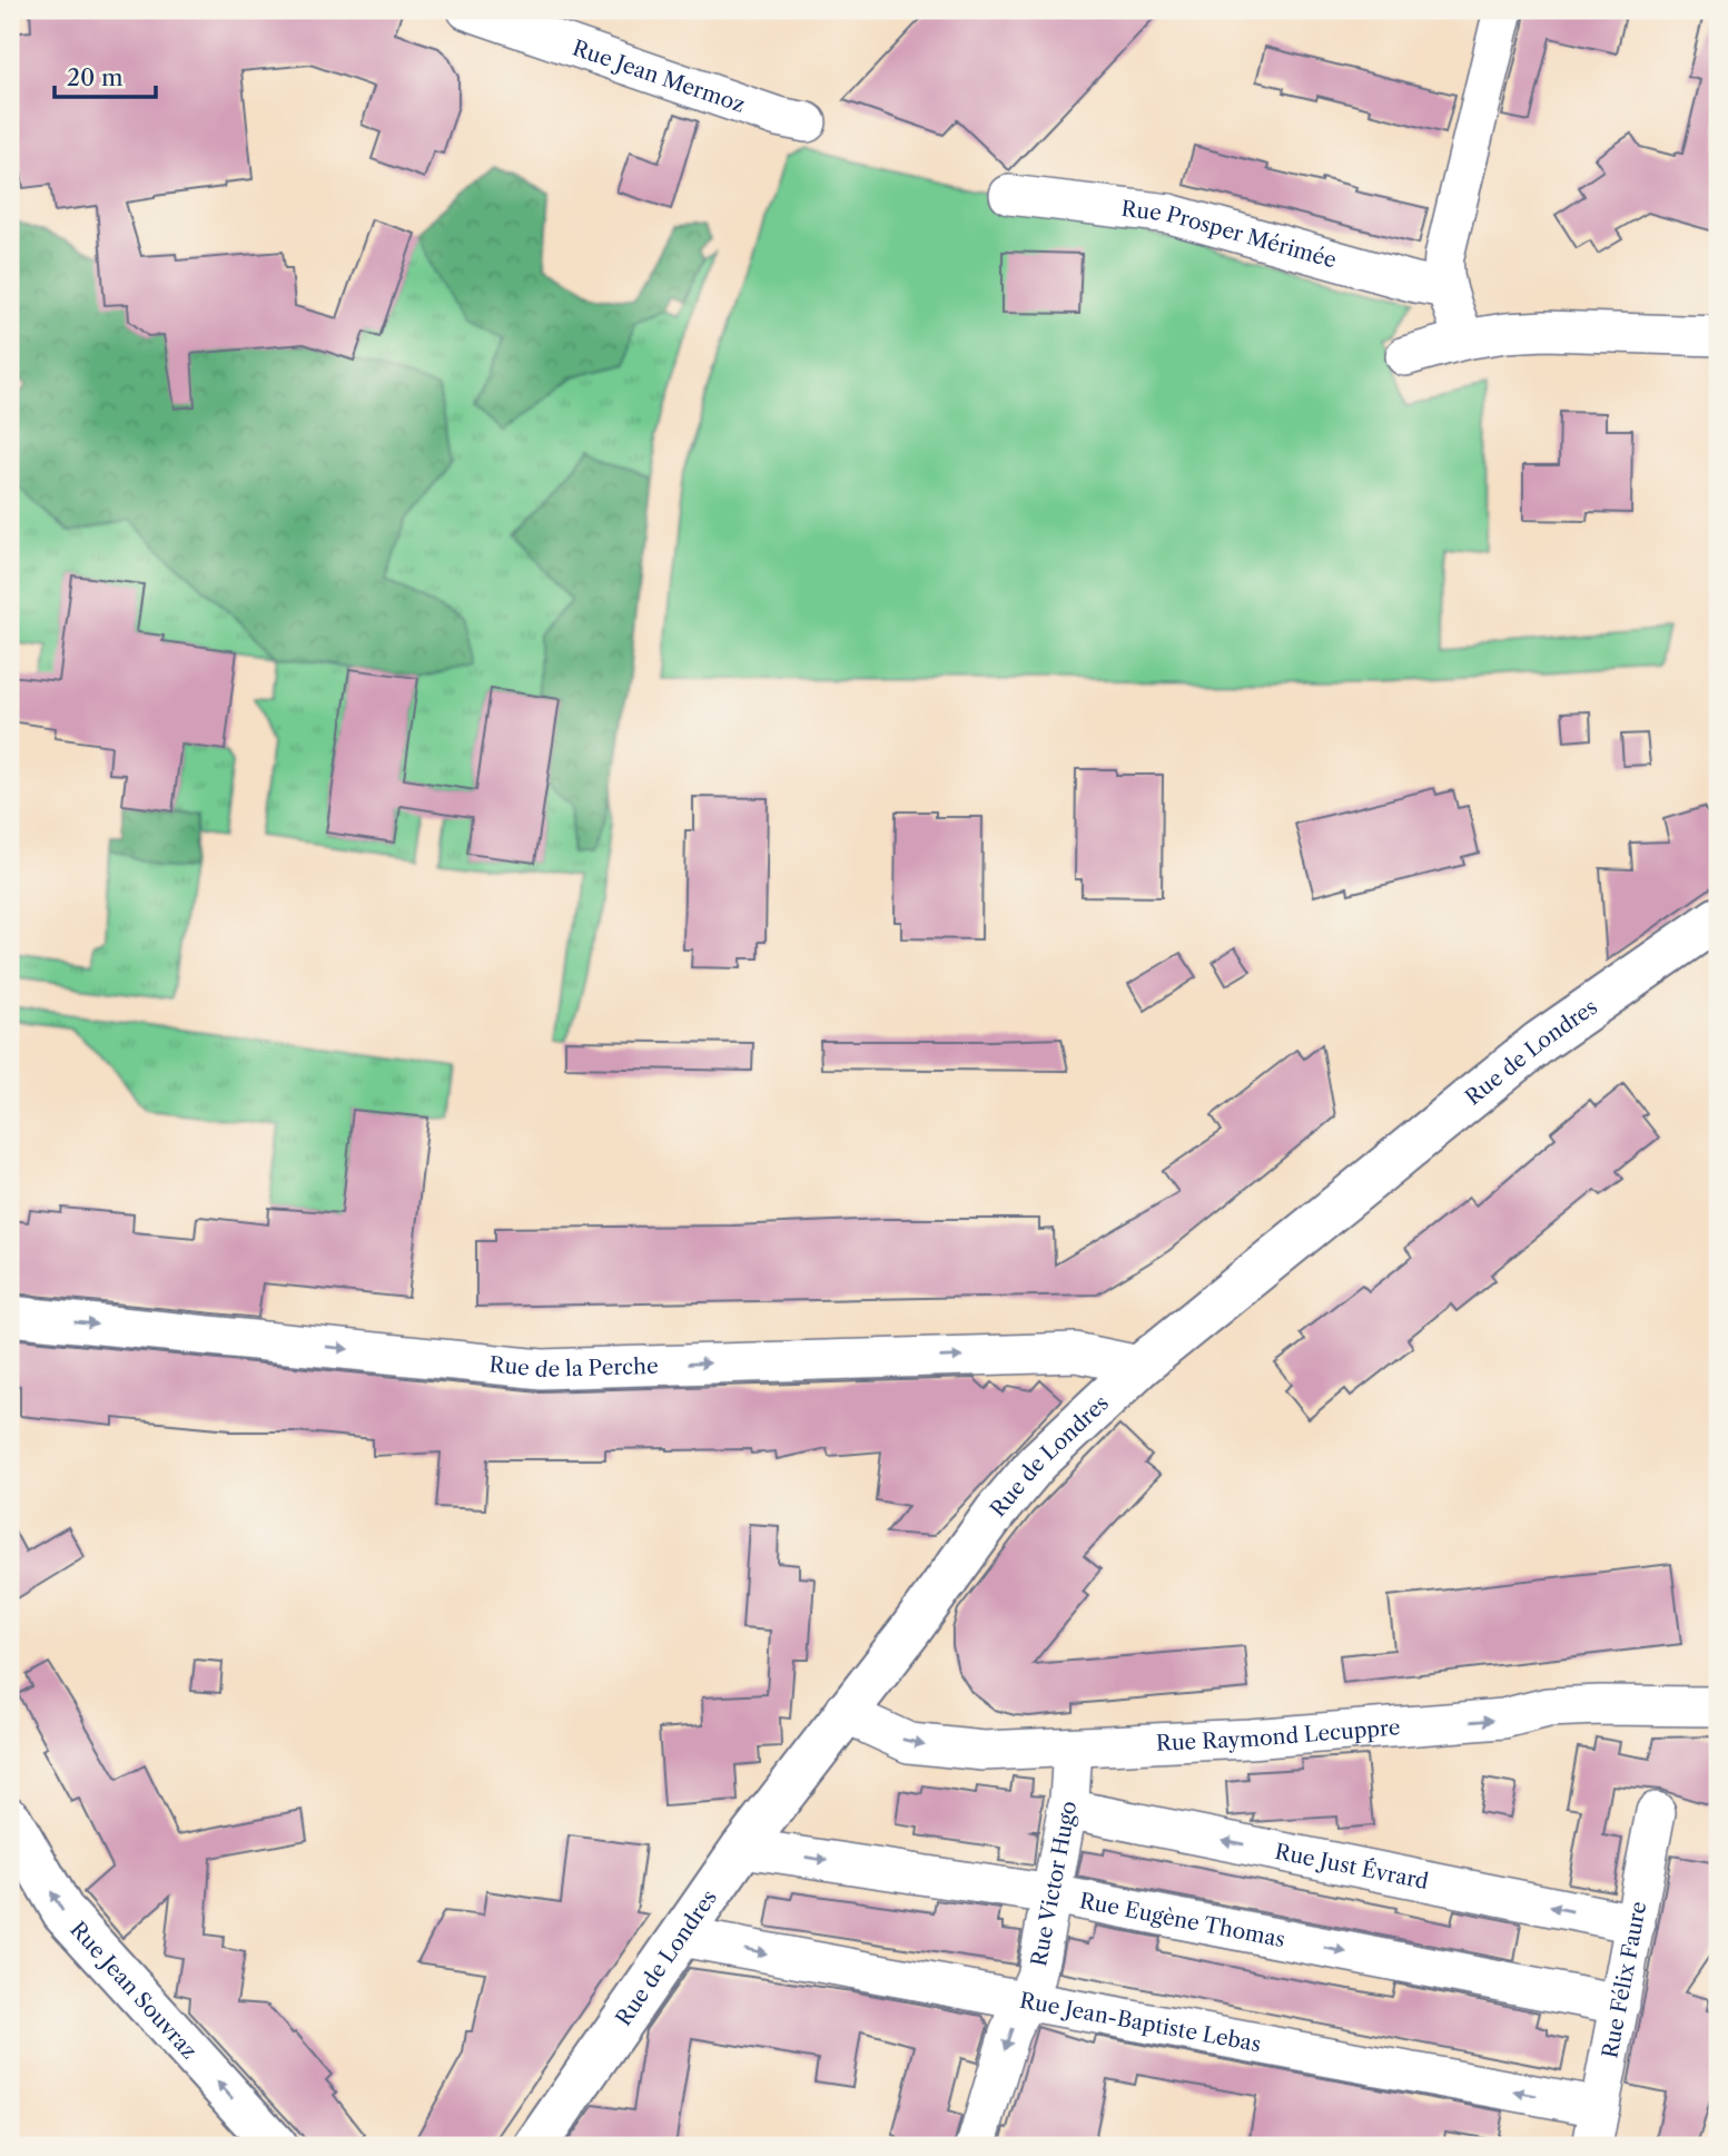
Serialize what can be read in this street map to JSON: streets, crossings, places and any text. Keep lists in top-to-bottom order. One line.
{"streets":{"street":["Rue Jean Mermoz","Rue Prosper Mérimée","Rue de Londres","Rue de la Perche","Rue Raymond Lecuppre","Rue Just Évrard","Rue Victor Hugo","Rue Eugène Thomas","Rue Félix Faure","Rue Jean Souvraz","Rue Jean-Baptiste Lebas"]},"crossings":[["Rue de Londres","Rue de la Perche"],["Rue de Londres","Rue Raymond Lecuppre"],["Rue de Londres","Rue Eugène Thomas"],["Rue de Londres","Rue Jean-Baptiste Lebas"],["Rue Raymond Lecuppre","Rue Victor Hugo"],["Rue Just Évrard","Rue Victor Hugo"],["Rue Just Évrard","Rue Félix Faure"],["Rue Victor Hugo","Rue Eugène Thomas"],["Rue Victor Hugo","Rue Jean-Baptiste Lebas"],["Rue Eugène Thomas","Rue Félix Faure"],["Rue Félix Faure","Rue Jean-Baptiste Lebas"]],"one_way":["Rue de la Perche","Rue Raymond Lecuppre","Rue Just Évrard","Rue Victor Hugo","Rue Eugène Thomas","Rue Jean Souvraz"],"scale_bar":"20 m"}
